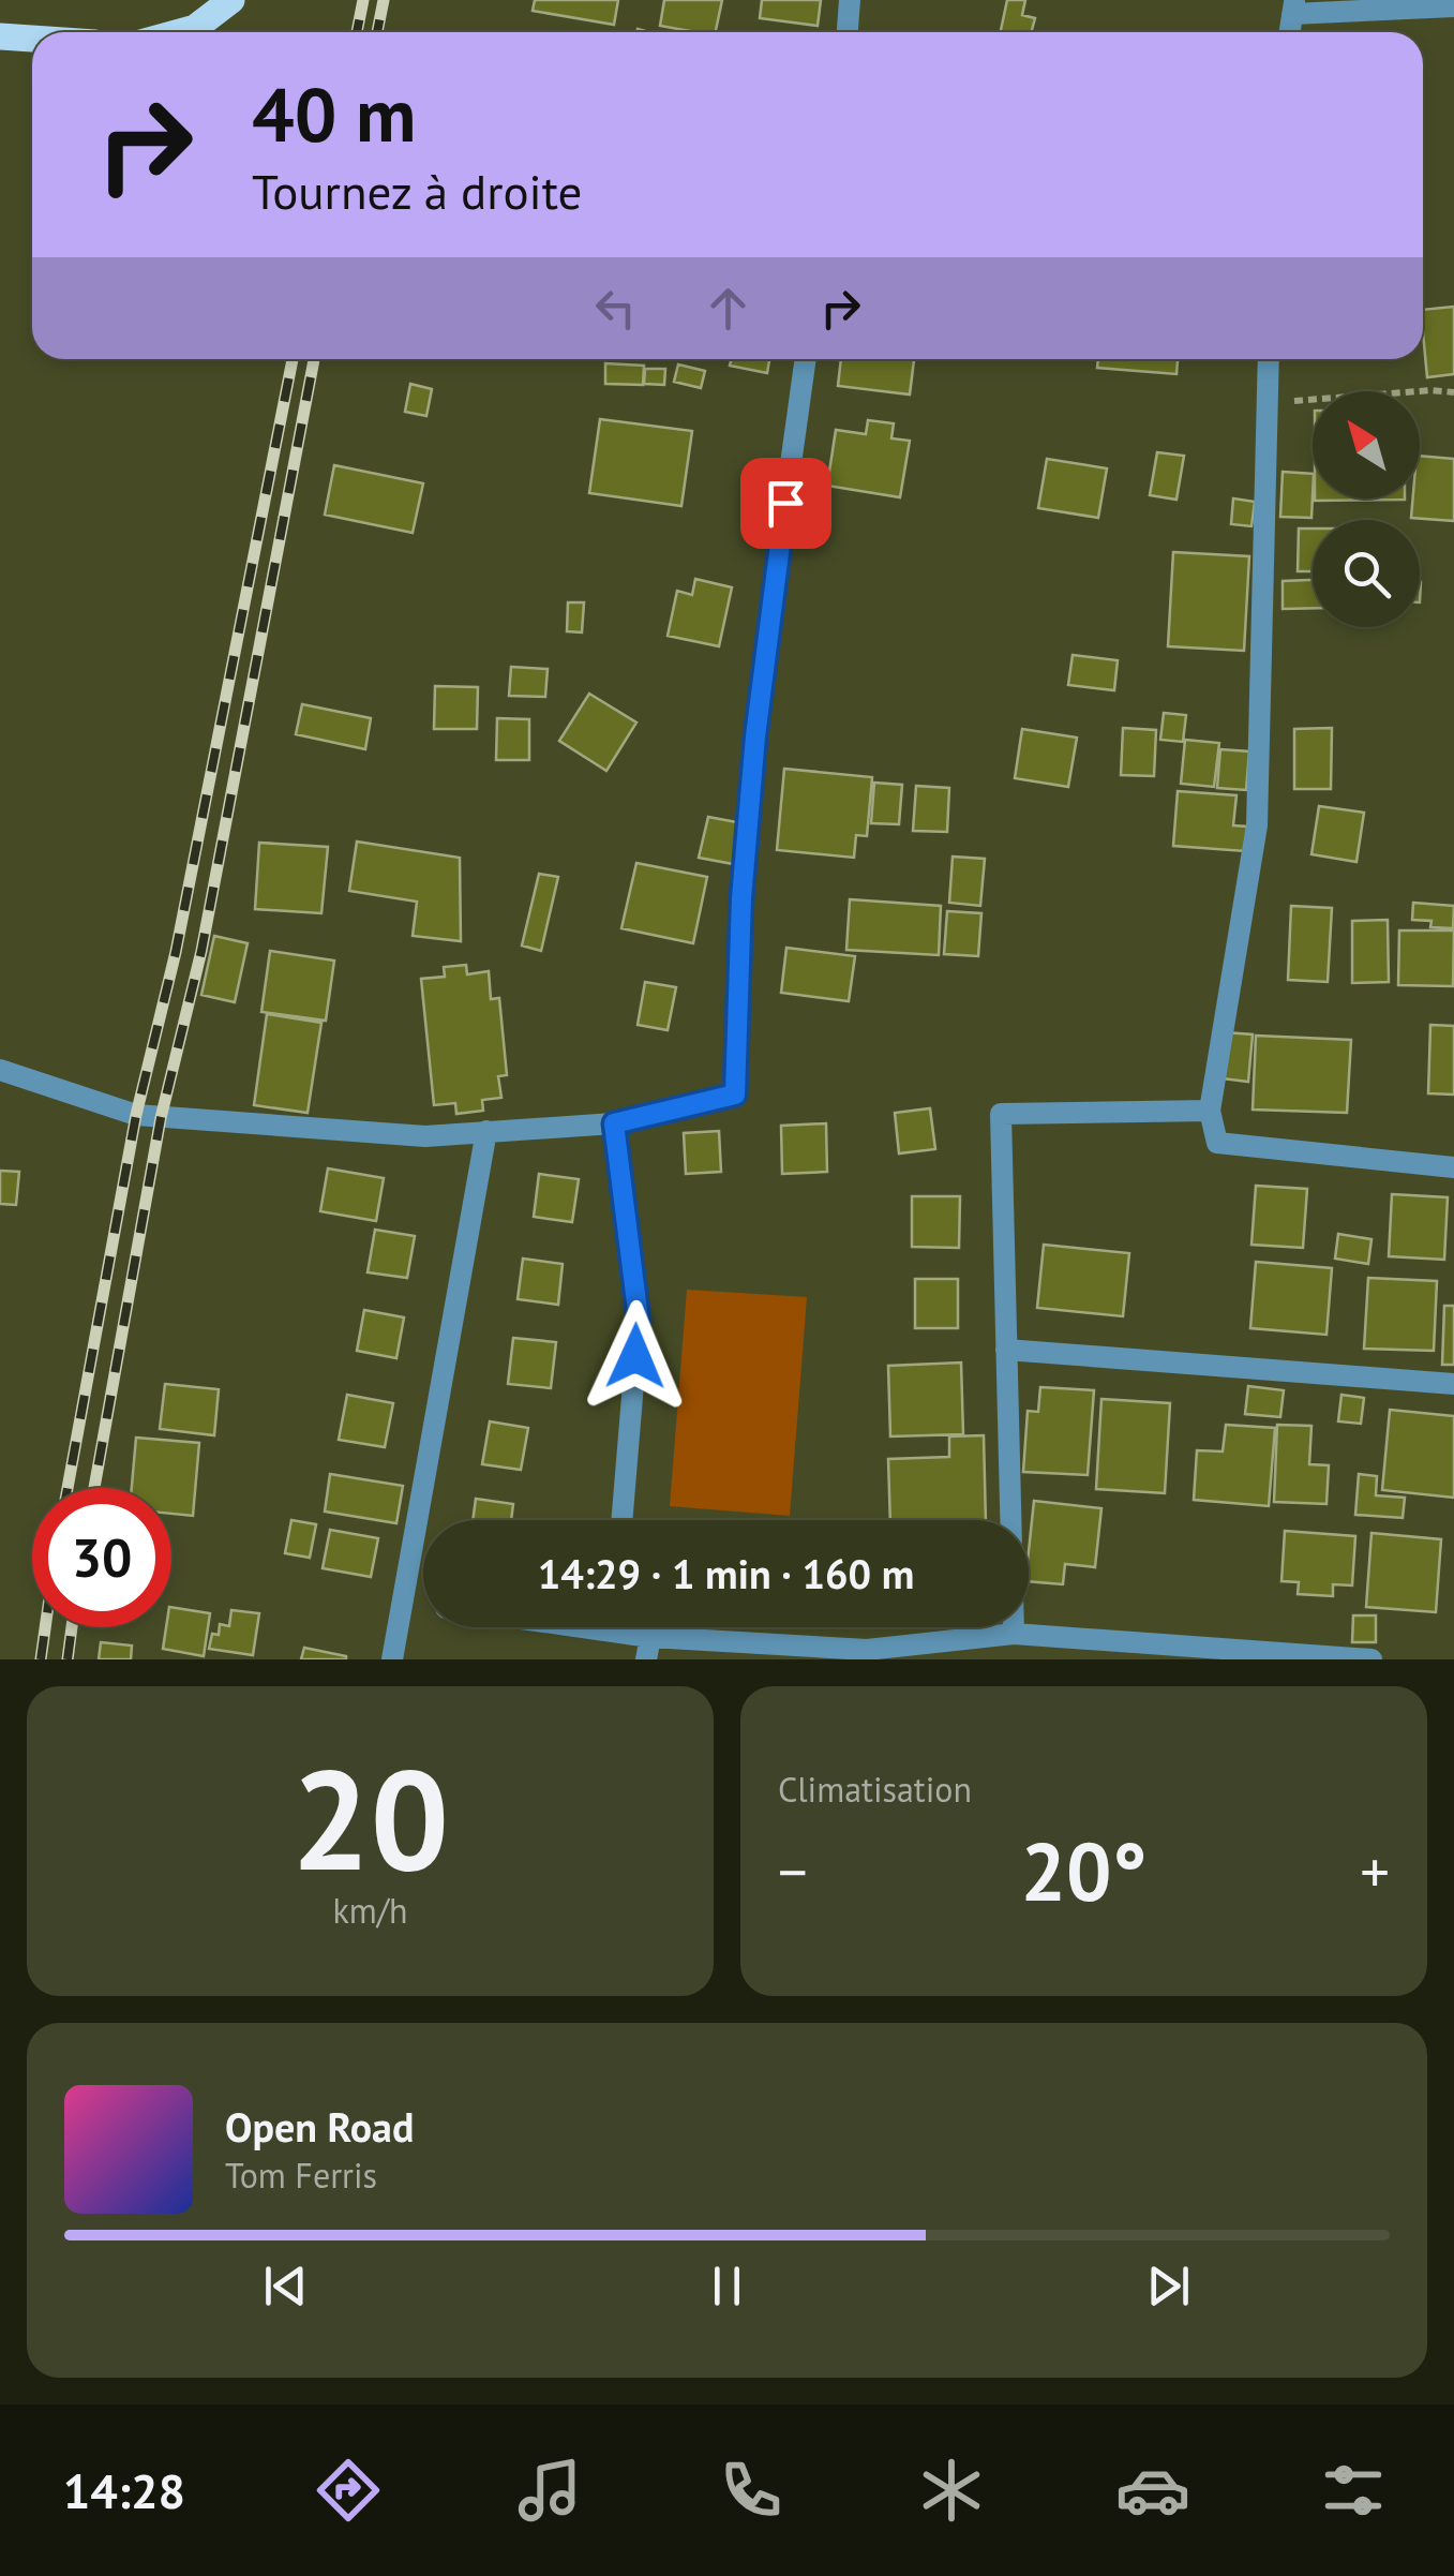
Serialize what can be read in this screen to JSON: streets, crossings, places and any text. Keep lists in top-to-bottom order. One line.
{"north":"top left","page":{"turn":["40 m","Tournez à droite"],"limit":"30","trip":"14:29 · 1 min · 160 m","tile":[["20","km/h"],"Climatisation"],"heat":["−","20°","+"],"song":["Open Road","Tom Ferris"],"tabs":"14:28"}}
